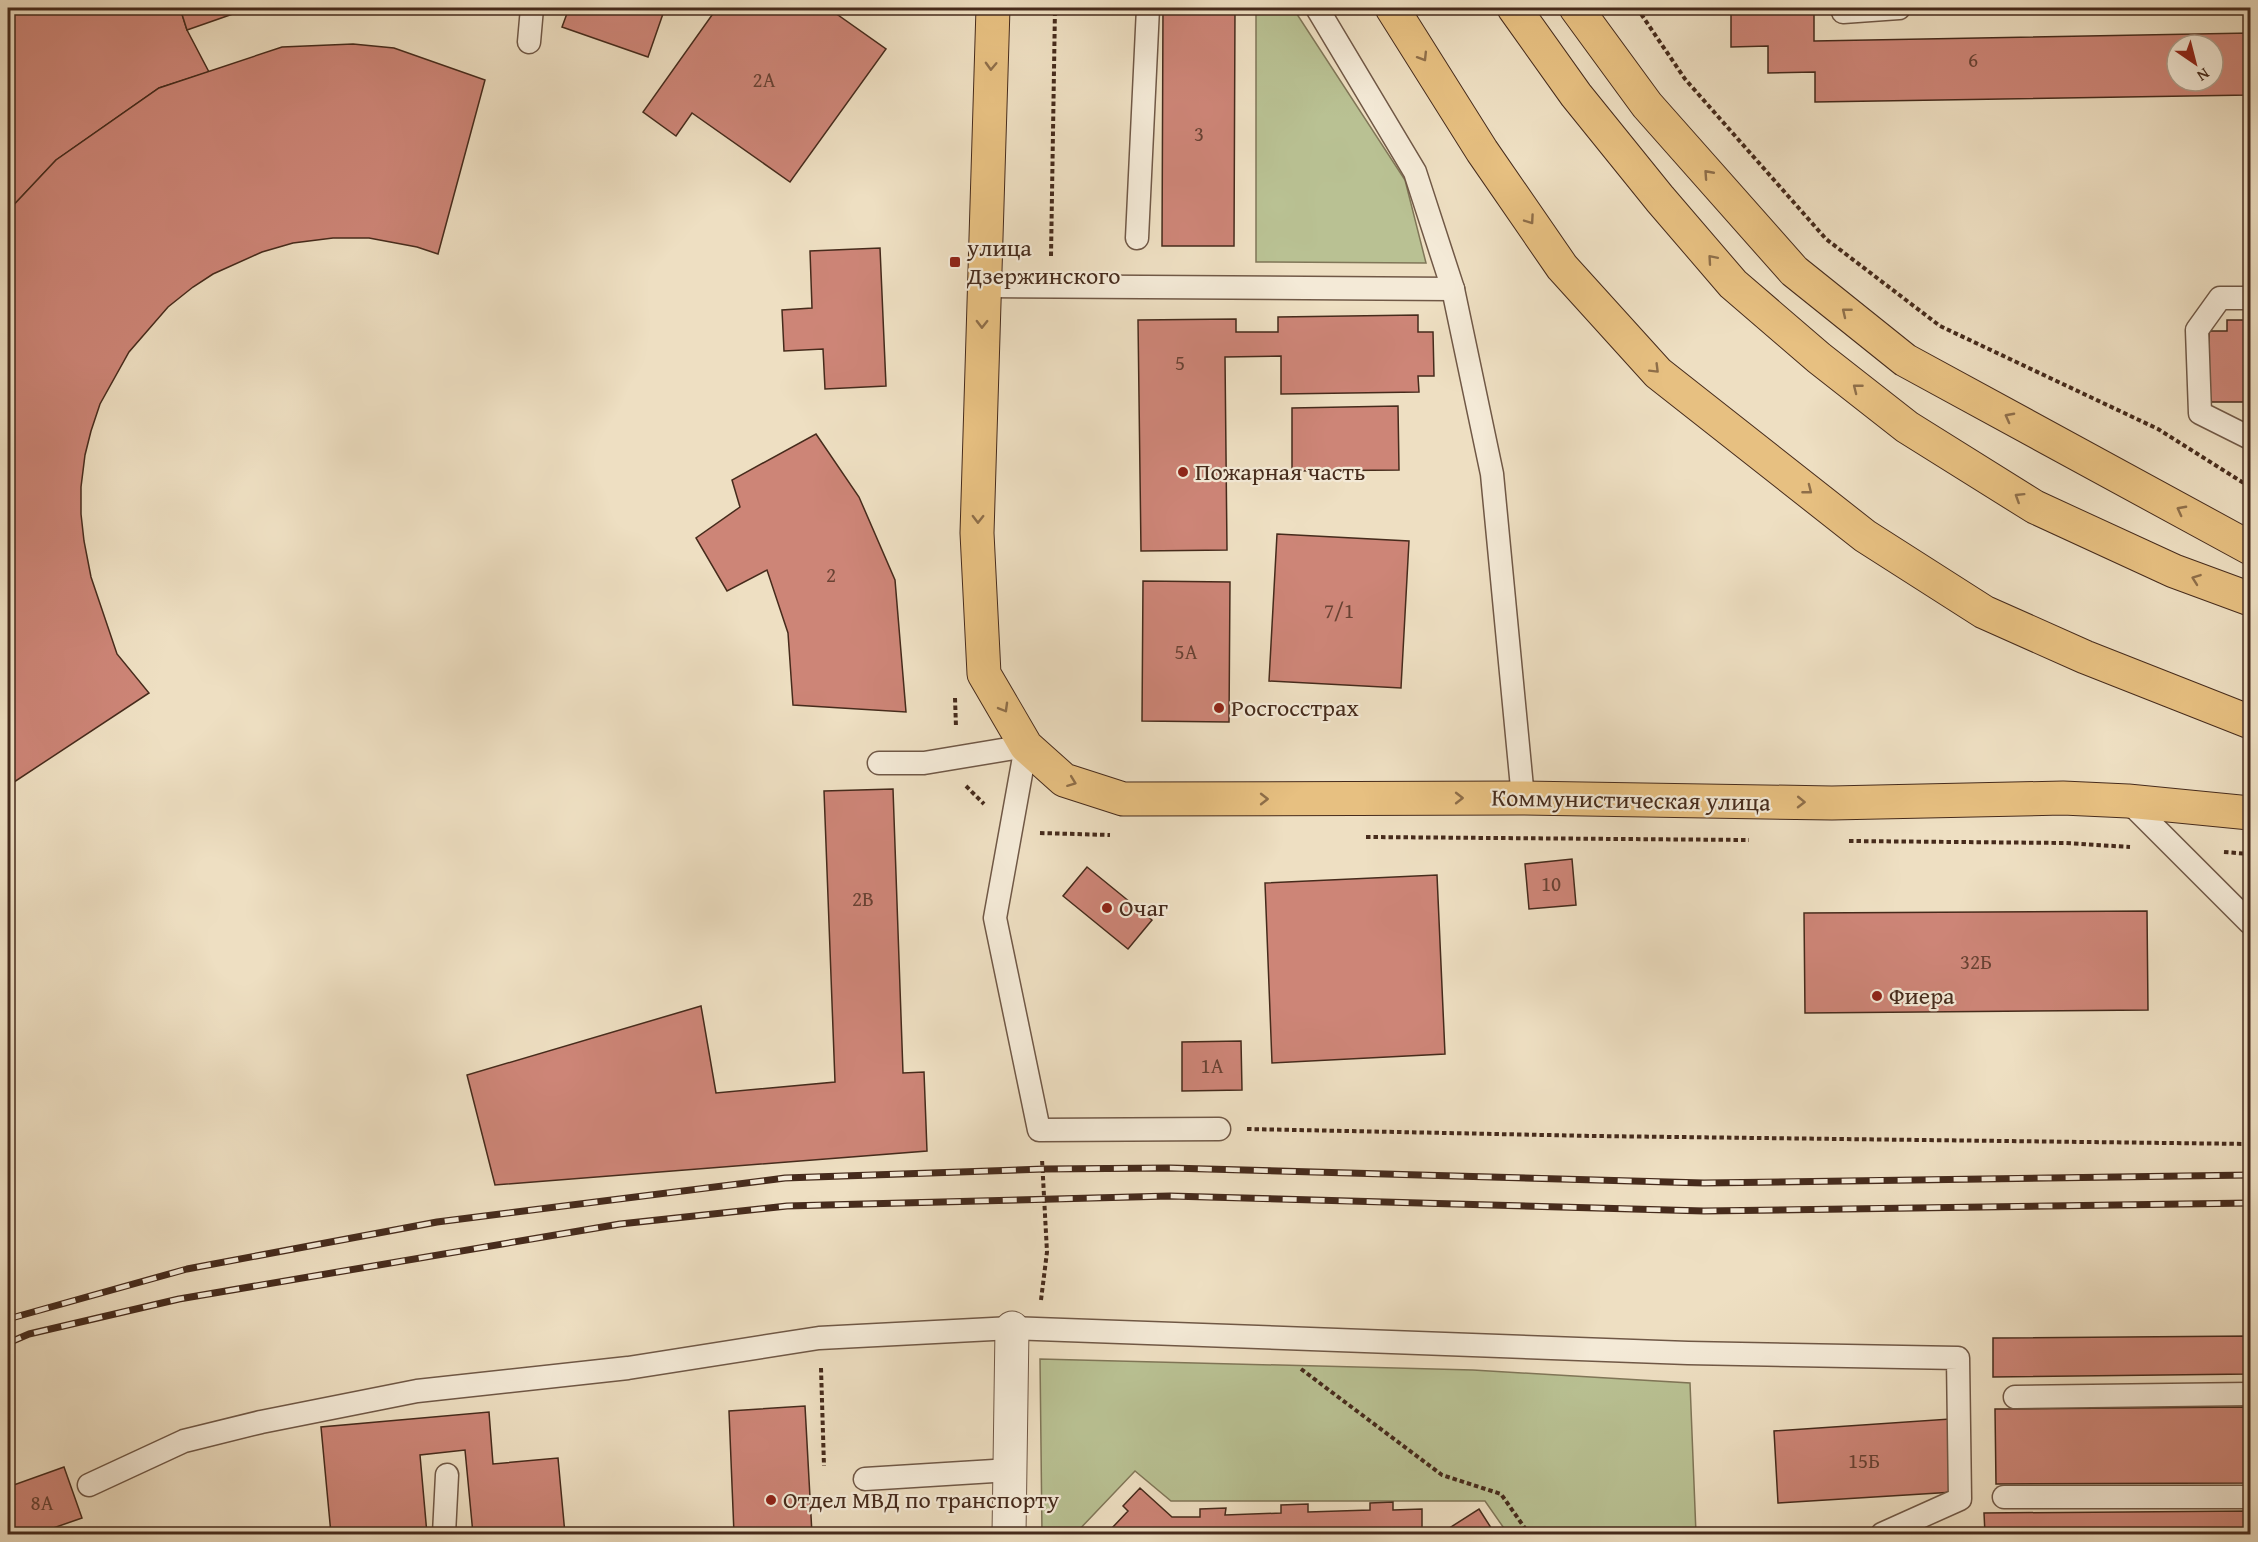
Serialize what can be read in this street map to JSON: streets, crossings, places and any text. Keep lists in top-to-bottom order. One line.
{"streets":{"main road":["Коммунистическая улица"]},"one_way":["Коммунистическая улица"],"places":{"transit":["улица Дзержинского"],"other":["Пожарная часть","Росгосстрах","Очаг","Фиера","Отдел МВД по транспорту"]},"house_numbers":["6","2А","3","5","2","7/1","5А","10","2В","32Б","1А","15Б","8А"],"north":"bottom right"}
